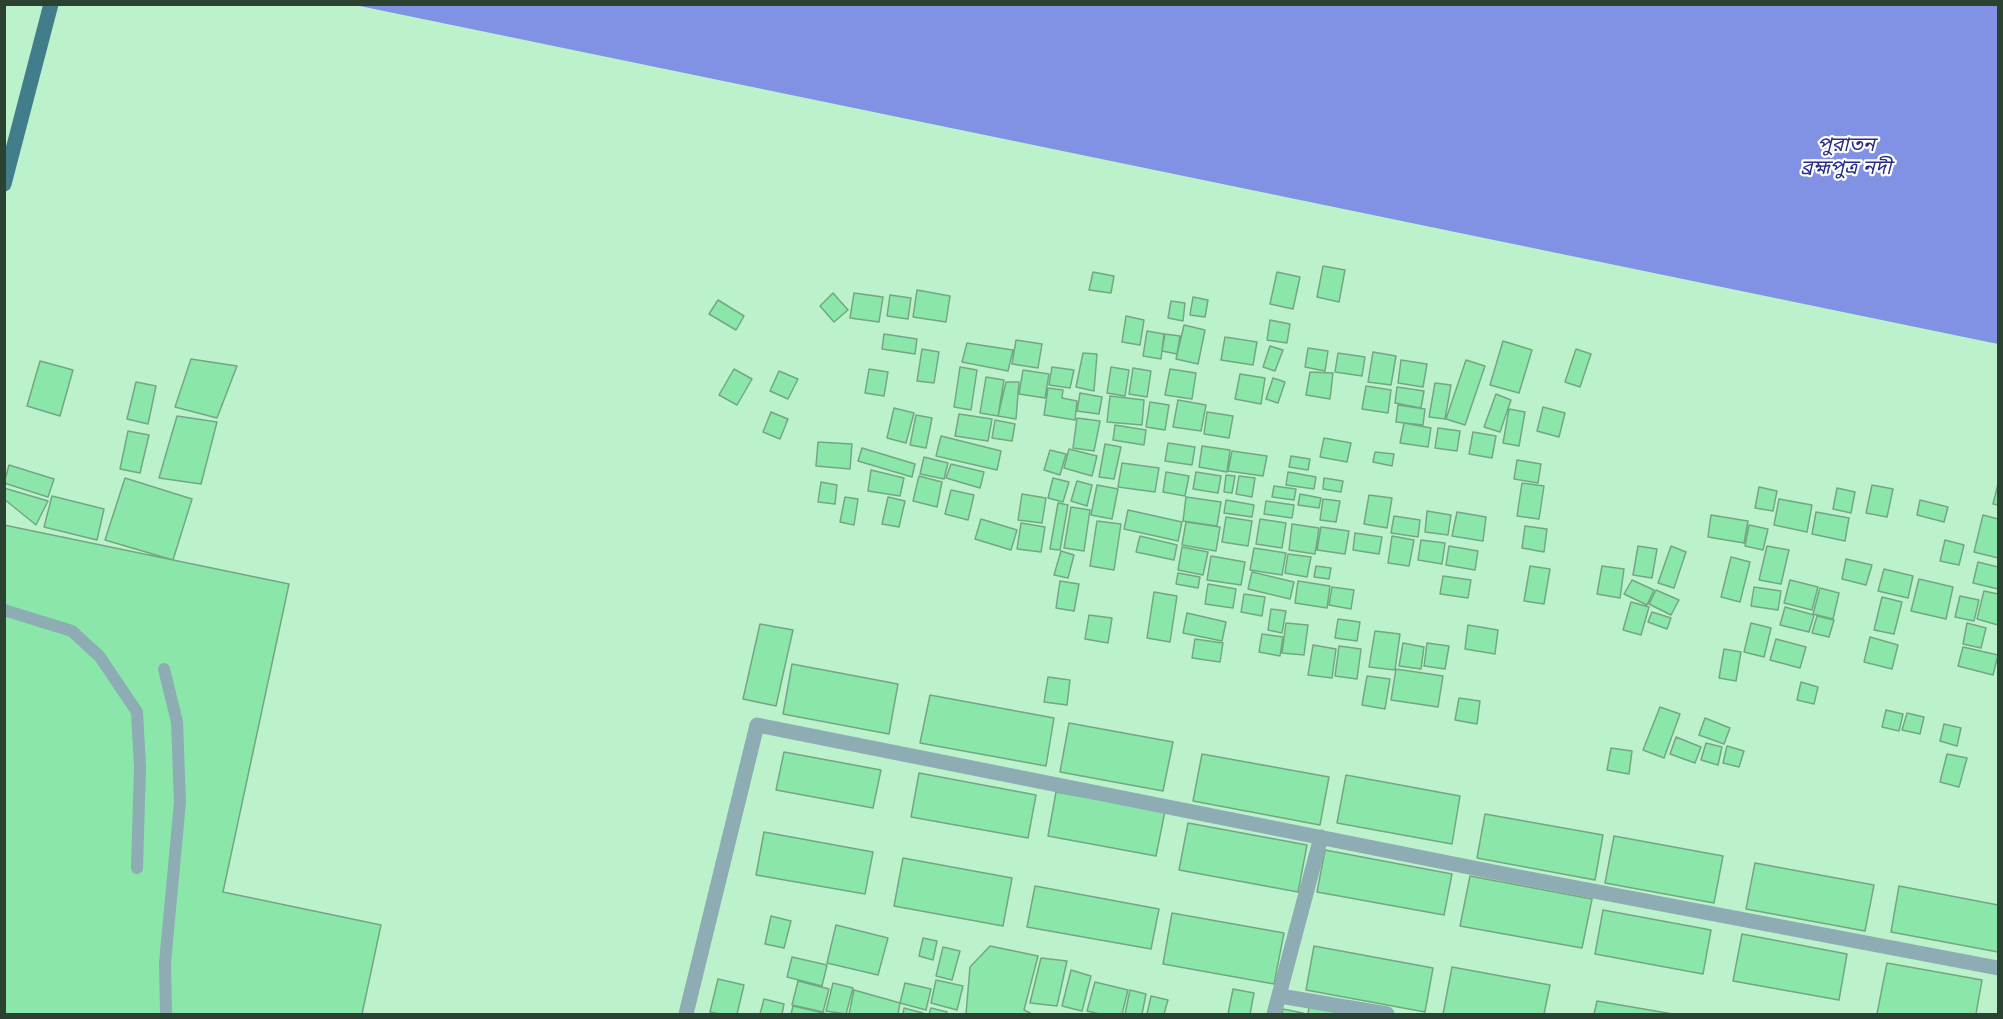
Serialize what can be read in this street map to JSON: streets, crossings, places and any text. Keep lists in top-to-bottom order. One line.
{"water":["পুরাতন ব্রহ্মপুত্র নদী"]}
